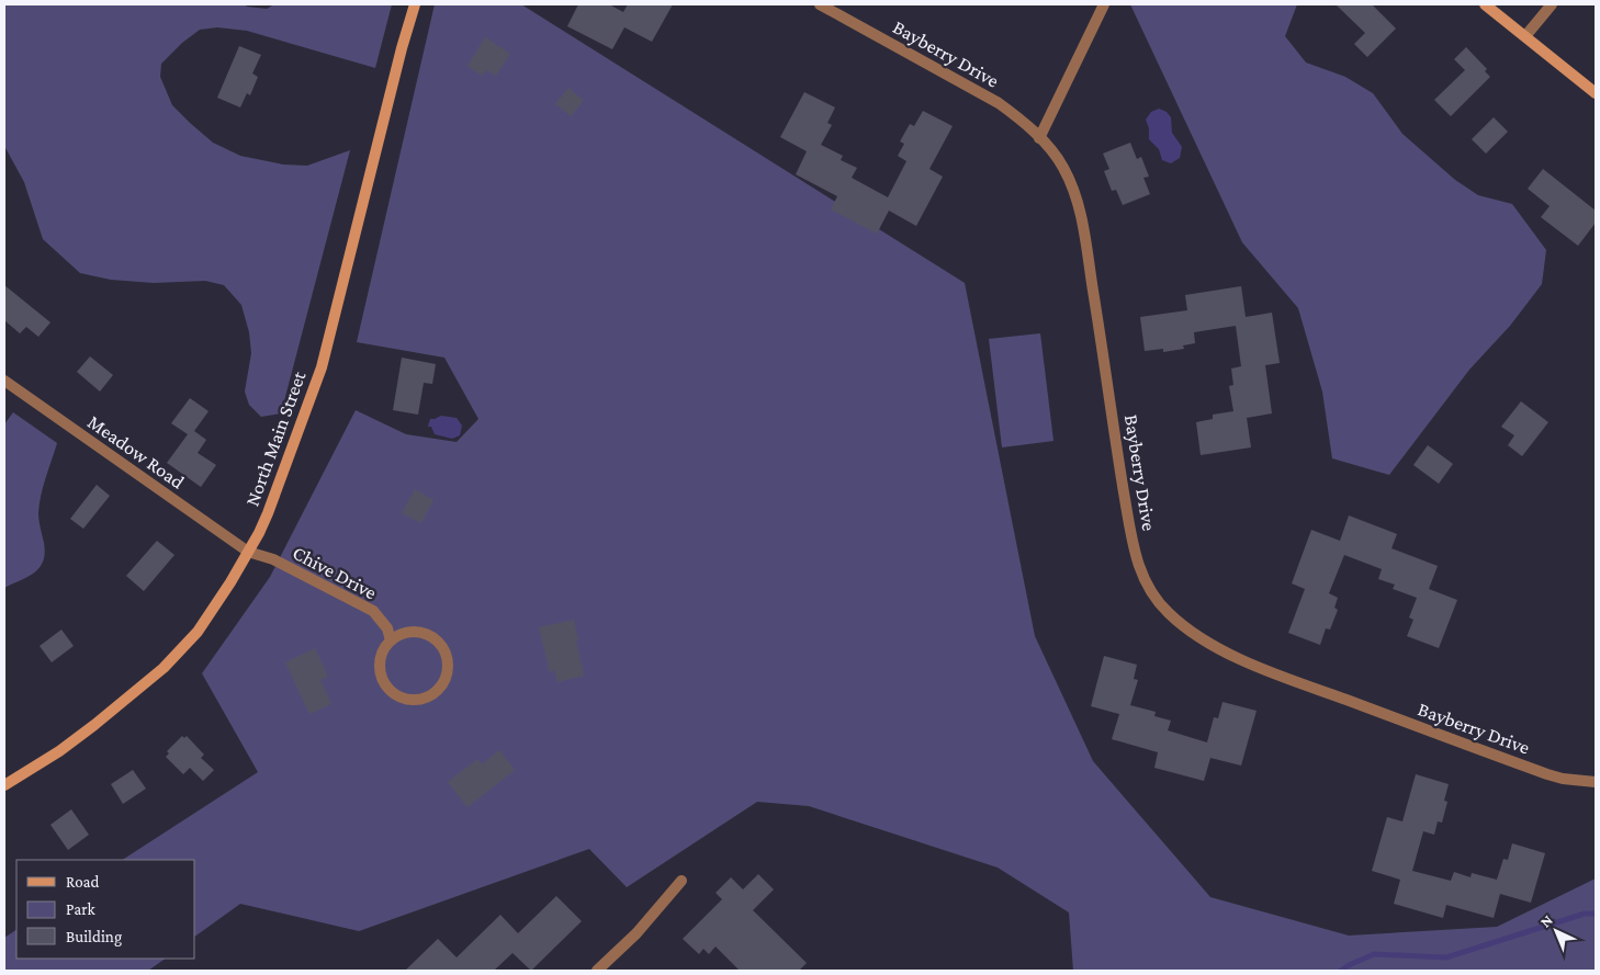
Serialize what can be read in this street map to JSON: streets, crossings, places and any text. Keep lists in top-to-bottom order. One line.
{"streets":{"main road":["North Main Street"],"street":["Bayberry Drive","Meadow Road","Chive Drive"]},"crossings":[["North Main Street","Meadow Road"],["North Main Street","Chive Drive"],["Meadow Road","Chive Drive"]],"legend":["Road","Park","Building"],"north":"top left"}
